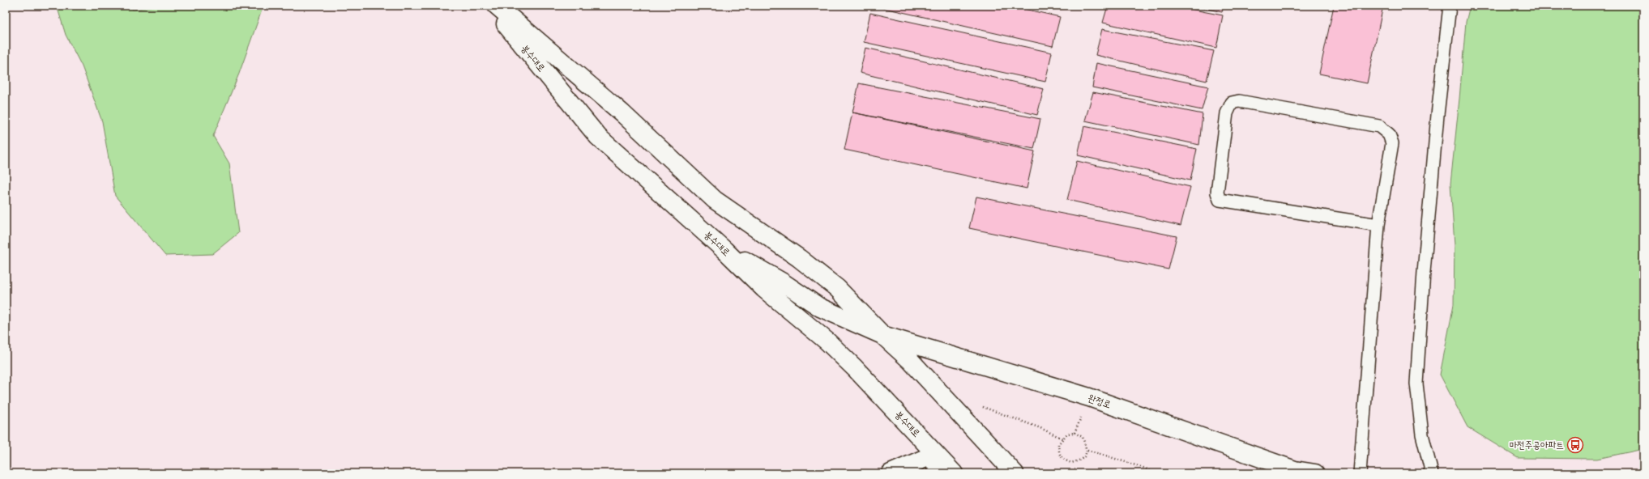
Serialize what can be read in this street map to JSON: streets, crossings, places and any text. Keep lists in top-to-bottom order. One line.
{"streets":{"main road":["봉수대로","완정로"]},"places":{"bus stop":["마전주공아파트"]}}
